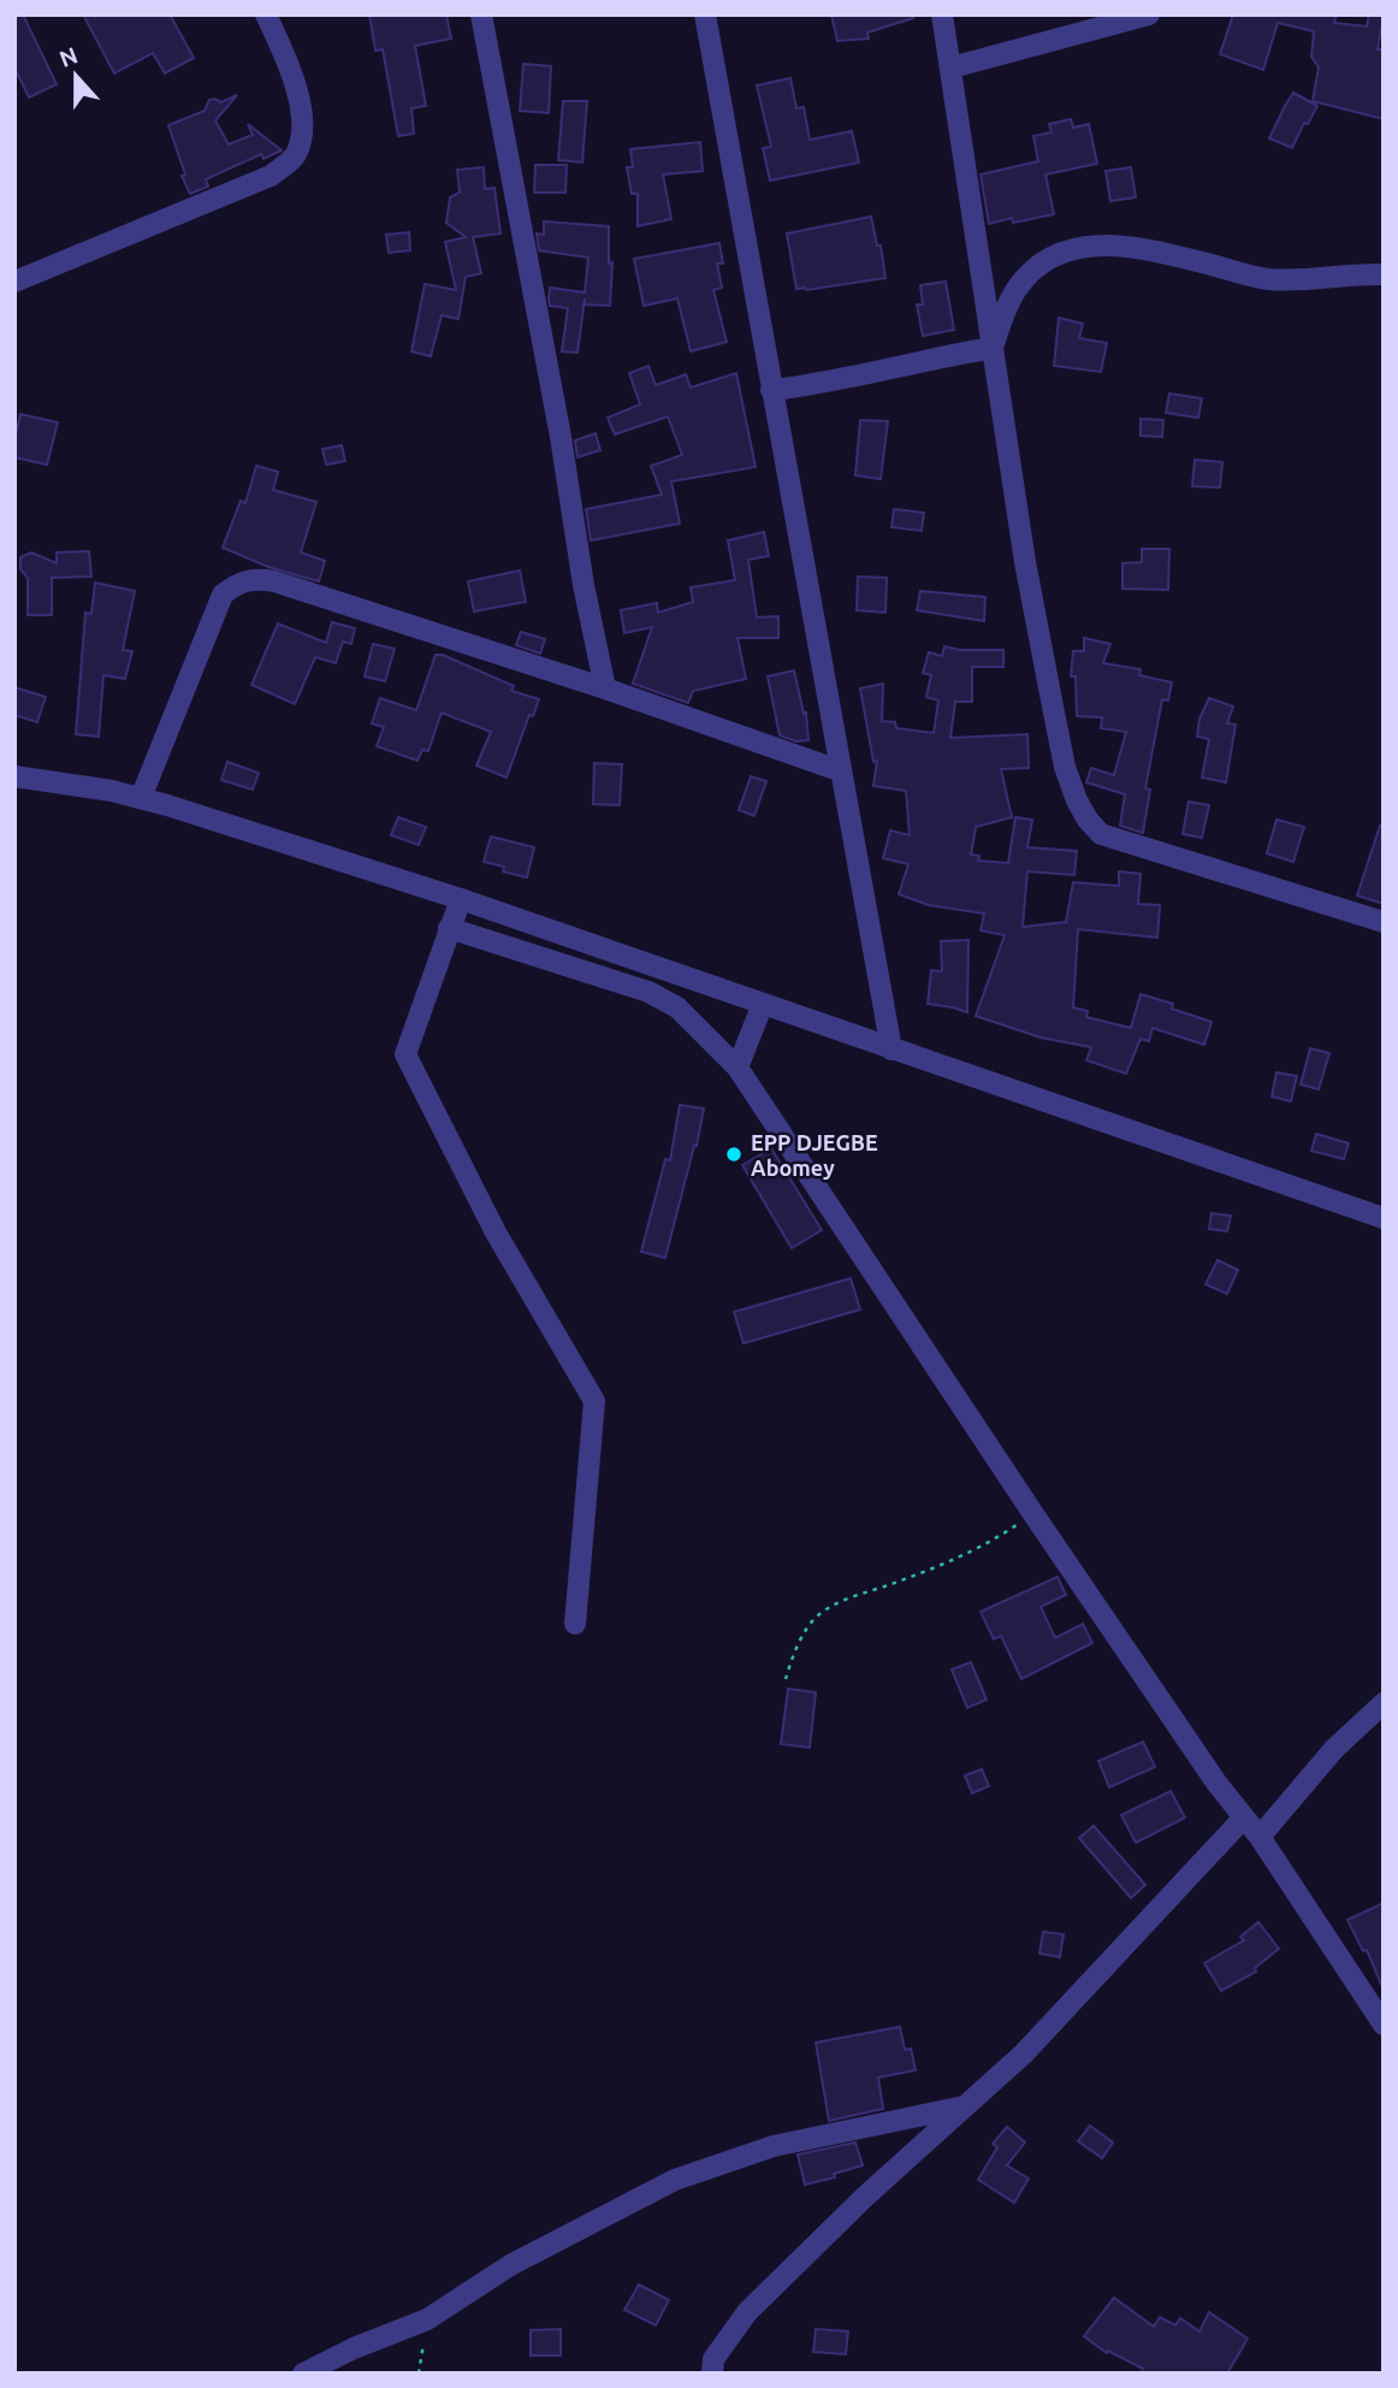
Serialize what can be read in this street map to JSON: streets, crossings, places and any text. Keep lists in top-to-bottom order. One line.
{"places":["EPP DJEGBE Abomey"],"north":"top"}
